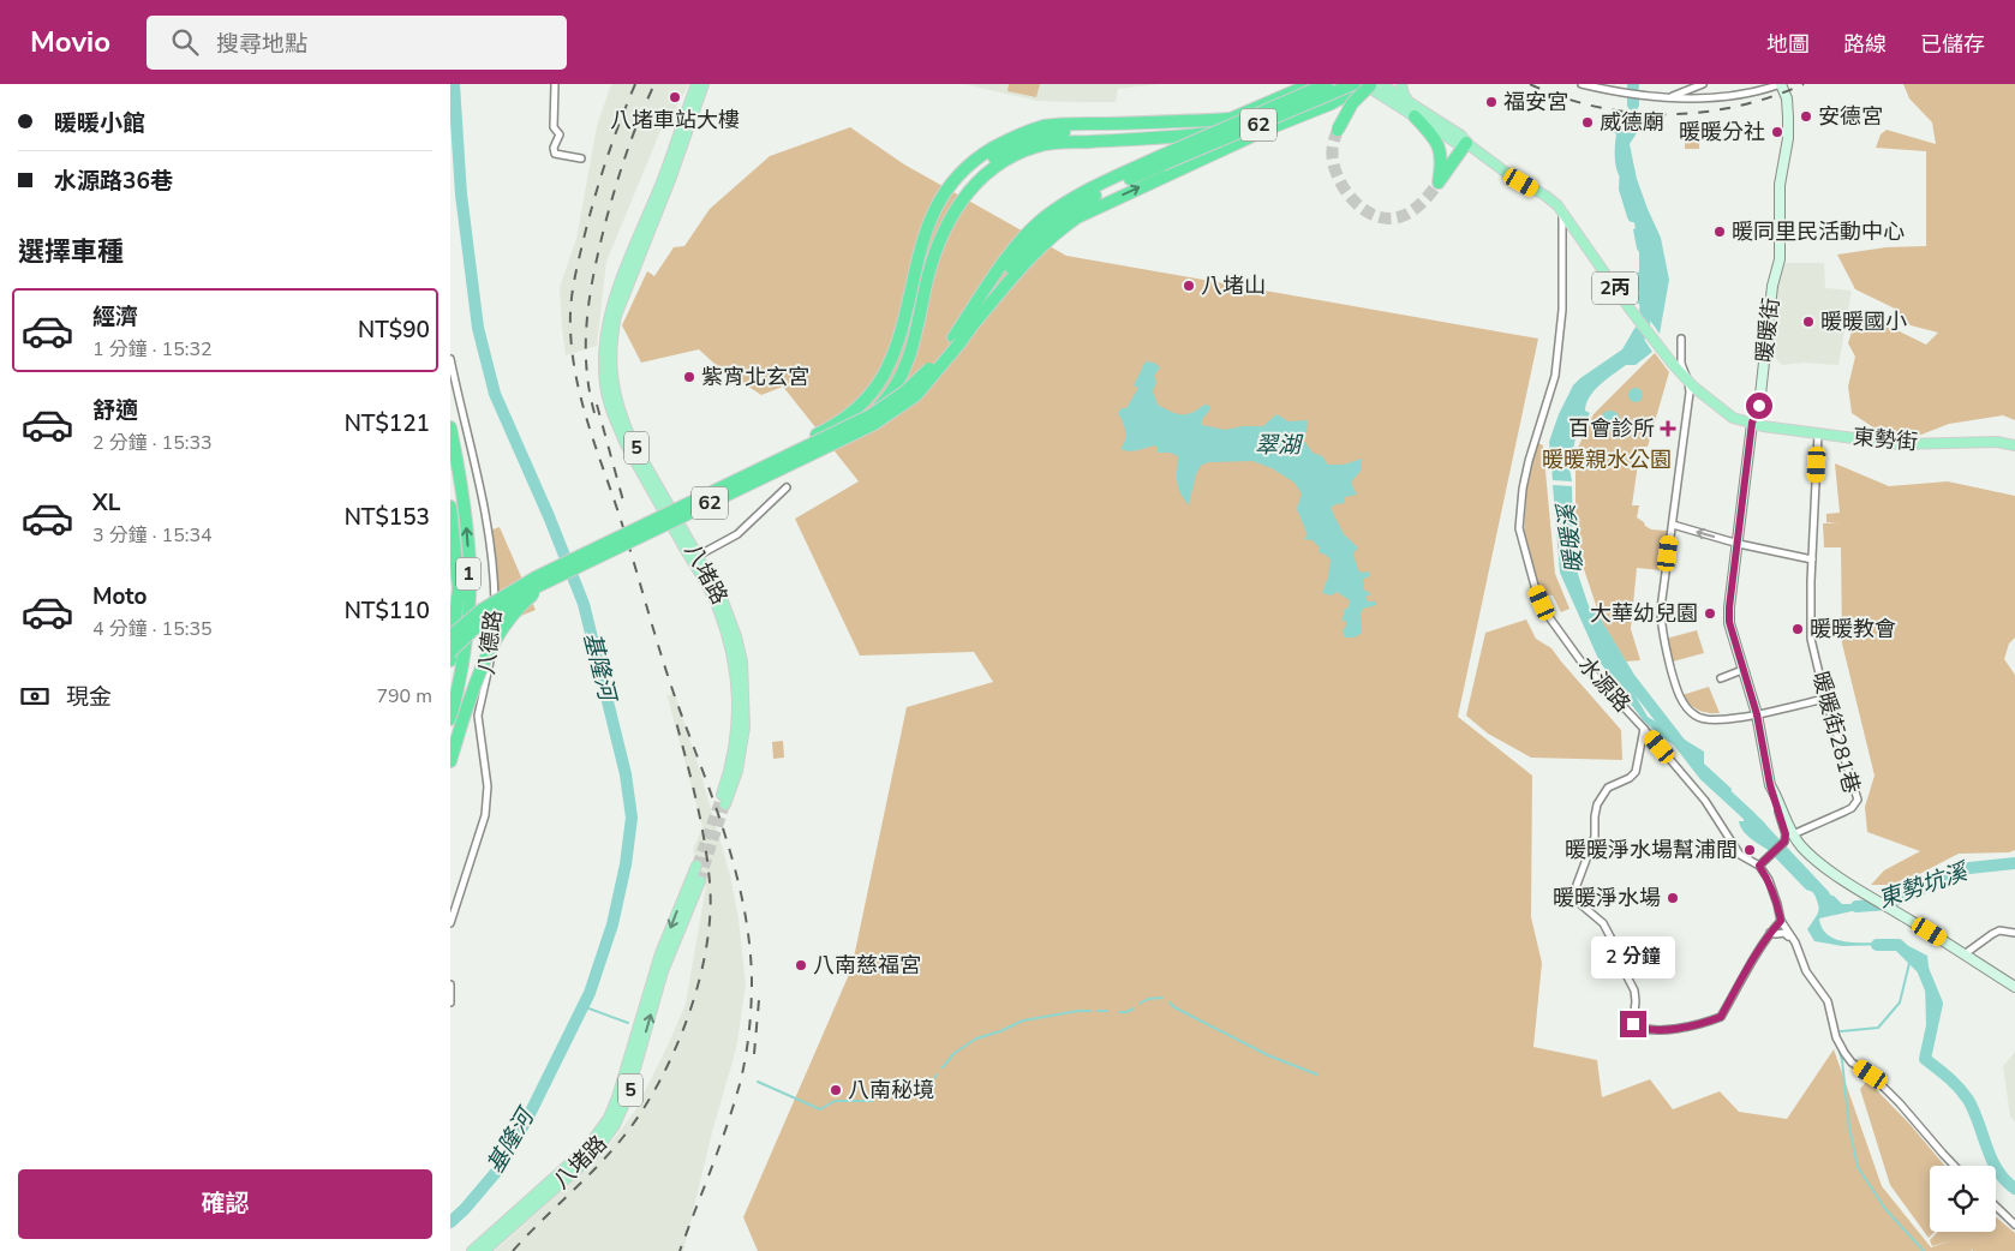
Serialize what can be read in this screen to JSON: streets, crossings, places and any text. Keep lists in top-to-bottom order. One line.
{"streets":{"highway":["62","1"],"main road":["2丙","東勢街","5","八堵路"],"street":["暖暖街","八德路","水源路","暖暖街281巷"]},"crossings":[["2丙","東勢街"],["2丙","水源路"],["暖暖街","東勢街"],["暖暖街","暖暖街281巷"],["東勢街","水源路"],["東勢街","暖暖街281巷"]],"water":["翠湖","暖暖溪","基隆河","東勢坑溪"],"parks":["暖暖親水公園"],"places":{"other":["八堵車站大樓","福安宮","安德宮","威德廟","暖暖分社","暖同里民活動中心","八堵山","暖暖國小","紫宵北玄宮","大華幼兒園","暖暖教會","暖暖淨水場幫浦間","暖暖淨水場","八南慈福宮","八南秘境"],"health":["百會診所"]},"page":{"header":"Movio","search":"搜尋地點","nav":["地圖","路線","已儲存"],"banner":["暖暖小館","水源路36巷"],"heading":"選擇車種","list":[{"name":"經濟","note":"1 分鐘 · 15:32","value":"NT$90"},{"name":"舒適","note":"2 分鐘 · 15:33","value":"NT$121"},{"name":"XL","note":"3 分鐘 · 15:34","value":"NT$153"},{"name":"Moto","note":"4 分鐘 · 15:35","value":"NT$110"}],"pay":["現金","790 m"],"bubble":"2 分鐘","buttons":"確認"}}
